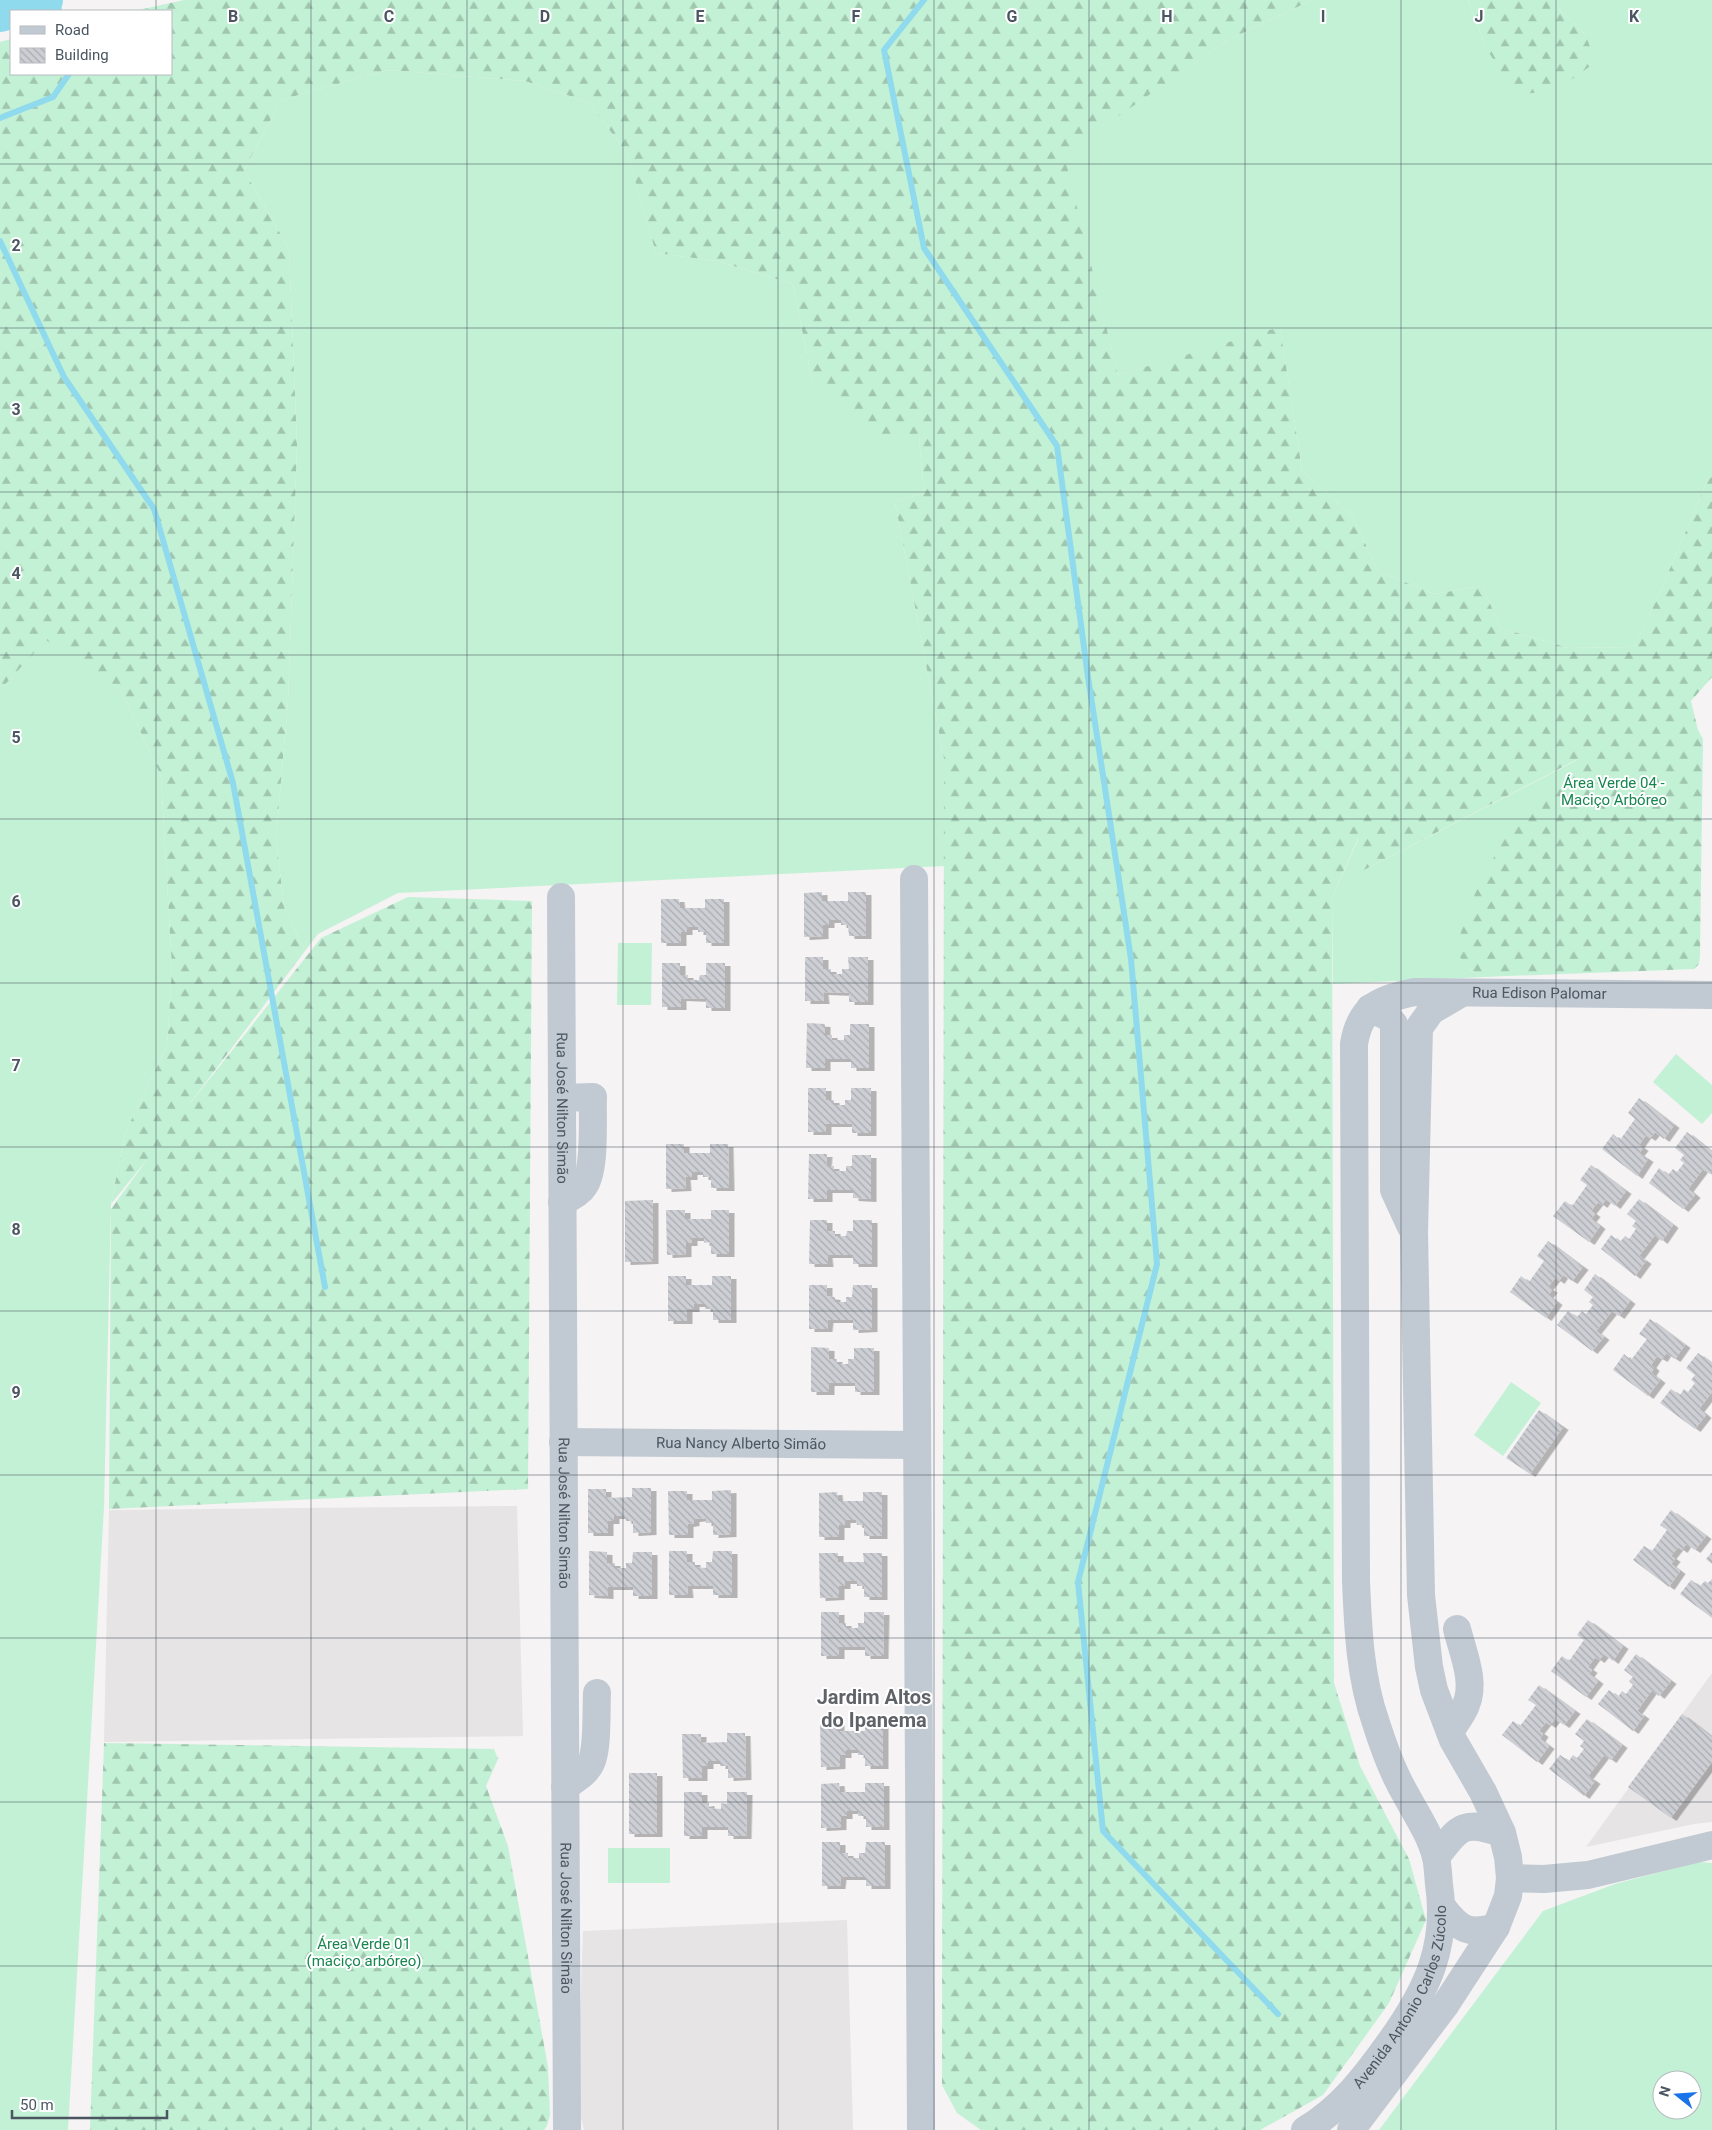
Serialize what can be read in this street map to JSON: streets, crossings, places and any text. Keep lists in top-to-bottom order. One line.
{"streets":{"street":["Rua Edison Palomar","Rua José Nilton Simão","Rua Nancy Alberto Simão","Avenida Antonio Carlos Zúcolo"]},"crossings":[["Rua José Nilton Simão","Rua Nancy Alberto Simão"]],"districts":["Jardim Altos do Ipanema"],"parks":["Área Verde 04 - Maciço Arbóreo","Área Verde 01 (maciço arbóreo)"],"legend":["Road","Building"],"scale_bar":"50 m","north":"left","grid":{"columns":["B","C","D","E","F","G","H","I","J","K"],"rows":["2","3","4","5","6","7","8","9"]}}
